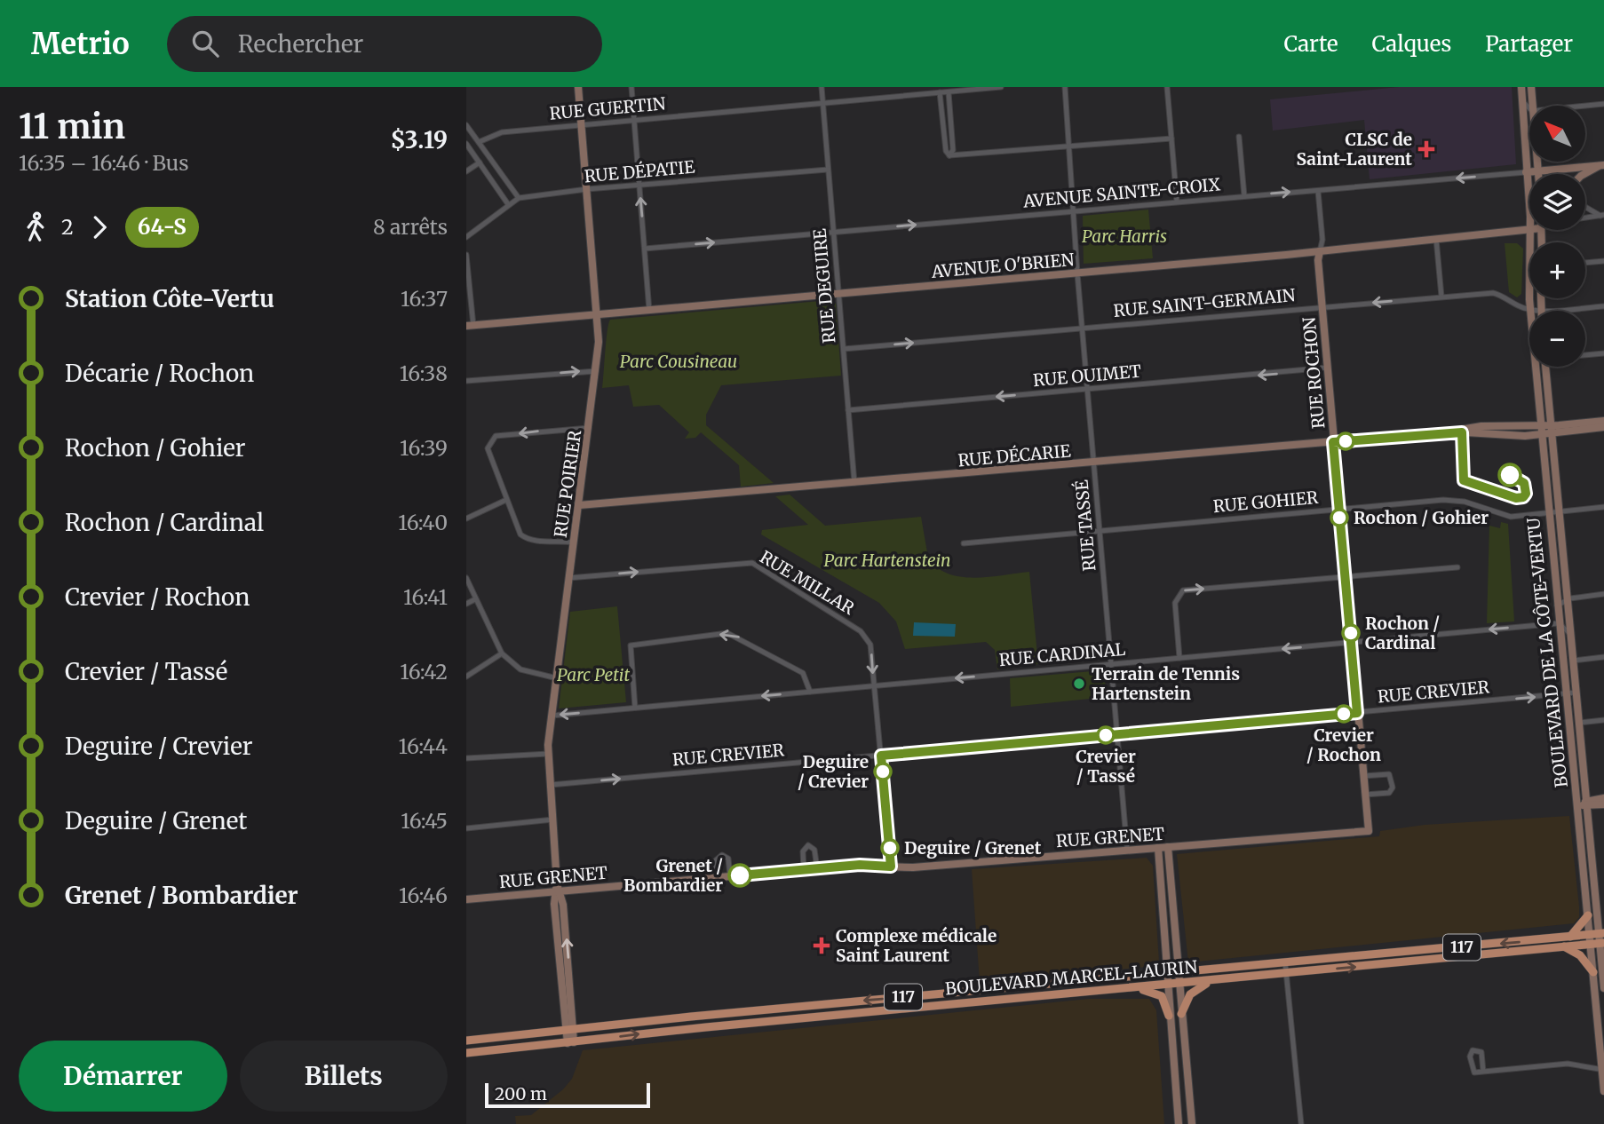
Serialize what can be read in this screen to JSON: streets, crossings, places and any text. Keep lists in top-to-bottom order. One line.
{"streets":{"main road":["117","BOULEVARD MARCEL-LAURIN"],"street":["RUE GUERTIN","RUE DÉPATIE","AVENUE SAINTE-CROIX","AVENUE O'BRIEN","RUE DEGUIRE","RUE SAINT-GERMAIN","RUE ROCHON","RUE OUIMET","RUE DÉCARIE","RUE POIRIER","RUE GOHIER","RUE TASSÉ","RUE MILLAR","BOULEVARD DE LA CÔTE-VERTU","RUE CARDINAL","RUE CREVIER","RUE GRENET"]},"crossings":[["RUE GUERTIN","RUE DEGUIRE"],["RUE GUERTIN","RUE POIRIER"],["RUE DÉPATIE","RUE DEGUIRE"],["RUE DÉPATIE","RUE POIRIER"],["AVENUE SAINTE-CROIX","RUE DEGUIRE"],["AVENUE SAINTE-CROIX","RUE ROCHON"],["AVENUE SAINTE-CROIX","RUE TASSÉ"],["AVENUE SAINTE-CROIX","BOULEVARD DE LA CÔTE-VERTU"],["AVENUE O'BRIEN","RUE DEGUIRE"],["AVENUE O'BRIEN","RUE ROCHON"],["AVENUE O'BRIEN","RUE POIRIER"],["AVENUE O'BRIEN","RUE TASSÉ"],["RUE DEGUIRE","RUE SAINT-GERMAIN"],["RUE DEGUIRE","RUE OUIMET"],["RUE DEGUIRE","RUE DÉCARIE"],["RUE SAINT-GERMAIN","RUE ROCHON"],["RUE SAINT-GERMAIN","RUE TASSÉ"],["RUE SAINT-GERMAIN","BOULEVARD DE LA CÔTE-VERTU"],["RUE ROCHON","RUE OUIMET"],["RUE ROCHON","RUE DÉCARIE"],["RUE ROCHON","RUE GOHIER"],["RUE ROCHON","RUE CARDINAL"],["RUE ROCHON","RUE CREVIER"],["RUE ROCHON","RUE GRENET"],["RUE OUIMET","RUE TASSÉ"],["RUE DÉCARIE","RUE POIRIER"],["RUE DÉCARIE","RUE TASSÉ"],["RUE DÉCARIE","BOULEVARD DE LA CÔTE-VERTU"],["RUE POIRIER","RUE MILLAR"],["RUE POIRIER","RUE CARDINAL"],["RUE POIRIER","RUE CREVIER"],["RUE POIRIER","RUE GRENET"],["RUE POIRIER","BOULEVARD MARCEL-LAURIN"],["RUE GOHIER","RUE TASSÉ"],["RUE GOHIER","BOULEVARD DE LA CÔTE-VERTU"],["RUE TASSÉ","RUE CARDINAL"],["RUE TASSÉ","RUE CREVIER"],["RUE TASSÉ","RUE GRENET"],["RUE MILLAR","RUE CARDINAL"],["BOULEVARD DE LA CÔTE-VERTU","RUE CARDINAL"],["BOULEVARD DE LA CÔTE-VERTU","RUE CREVIER"],["BOULEVARD DE LA CÔTE-VERTU","BOULEVARD MARCEL-LAURIN"]],"one_way":["RUE OUIMET","RUE MILLAR","RUE CARDINAL","RUE CREVIER"],"parks":["Parc Harris","Parc Cousineau","Parc Hartenstein","Parc Petit"],"places":{"health":["CLSC de Saint-Laurent","Complexe médicale Saint Laurent"],"other":["Rochon / Gohier","Rochon / Cardinal","Terrain de Tennis Hartenstein","Crevier / Rochon","Crevier / Tassé","Deguire / Crevier","Deguire / Grenet","Grenet / Bombardier"]},"lines":["bus line 64-S"],"scale_bar":"200 m","north":"top left","page":{"header":"Metrio","search":"Rechercher","nav":["Carte","Calques","Partager"],"heading":["11 min","16:35 – 16:46 · Bus","$3.19"],"map_buttons":["+","−"],"legs":["2","64-S","8 arrêts"],"list":[{"name":"Station Côte-Vertu","value":"16:37"},{"name":"Décarie / Rochon","value":"16:38"},{"name":"Rochon / Gohier","value":"16:39"},{"name":"Rochon / Cardinal","value":"16:40"},{"name":"Crevier / Rochon","value":"16:41"},{"name":"Crevier / Tassé","value":"16:42"},{"name":"Deguire / Crevier","value":"16:44"},{"name":"Deguire / Grenet","value":"16:45"},{"name":"Grenet / Bombardier","value":"16:46"}],"buttons":["Démarrer","Billets"],"scale":"200 m"}}
